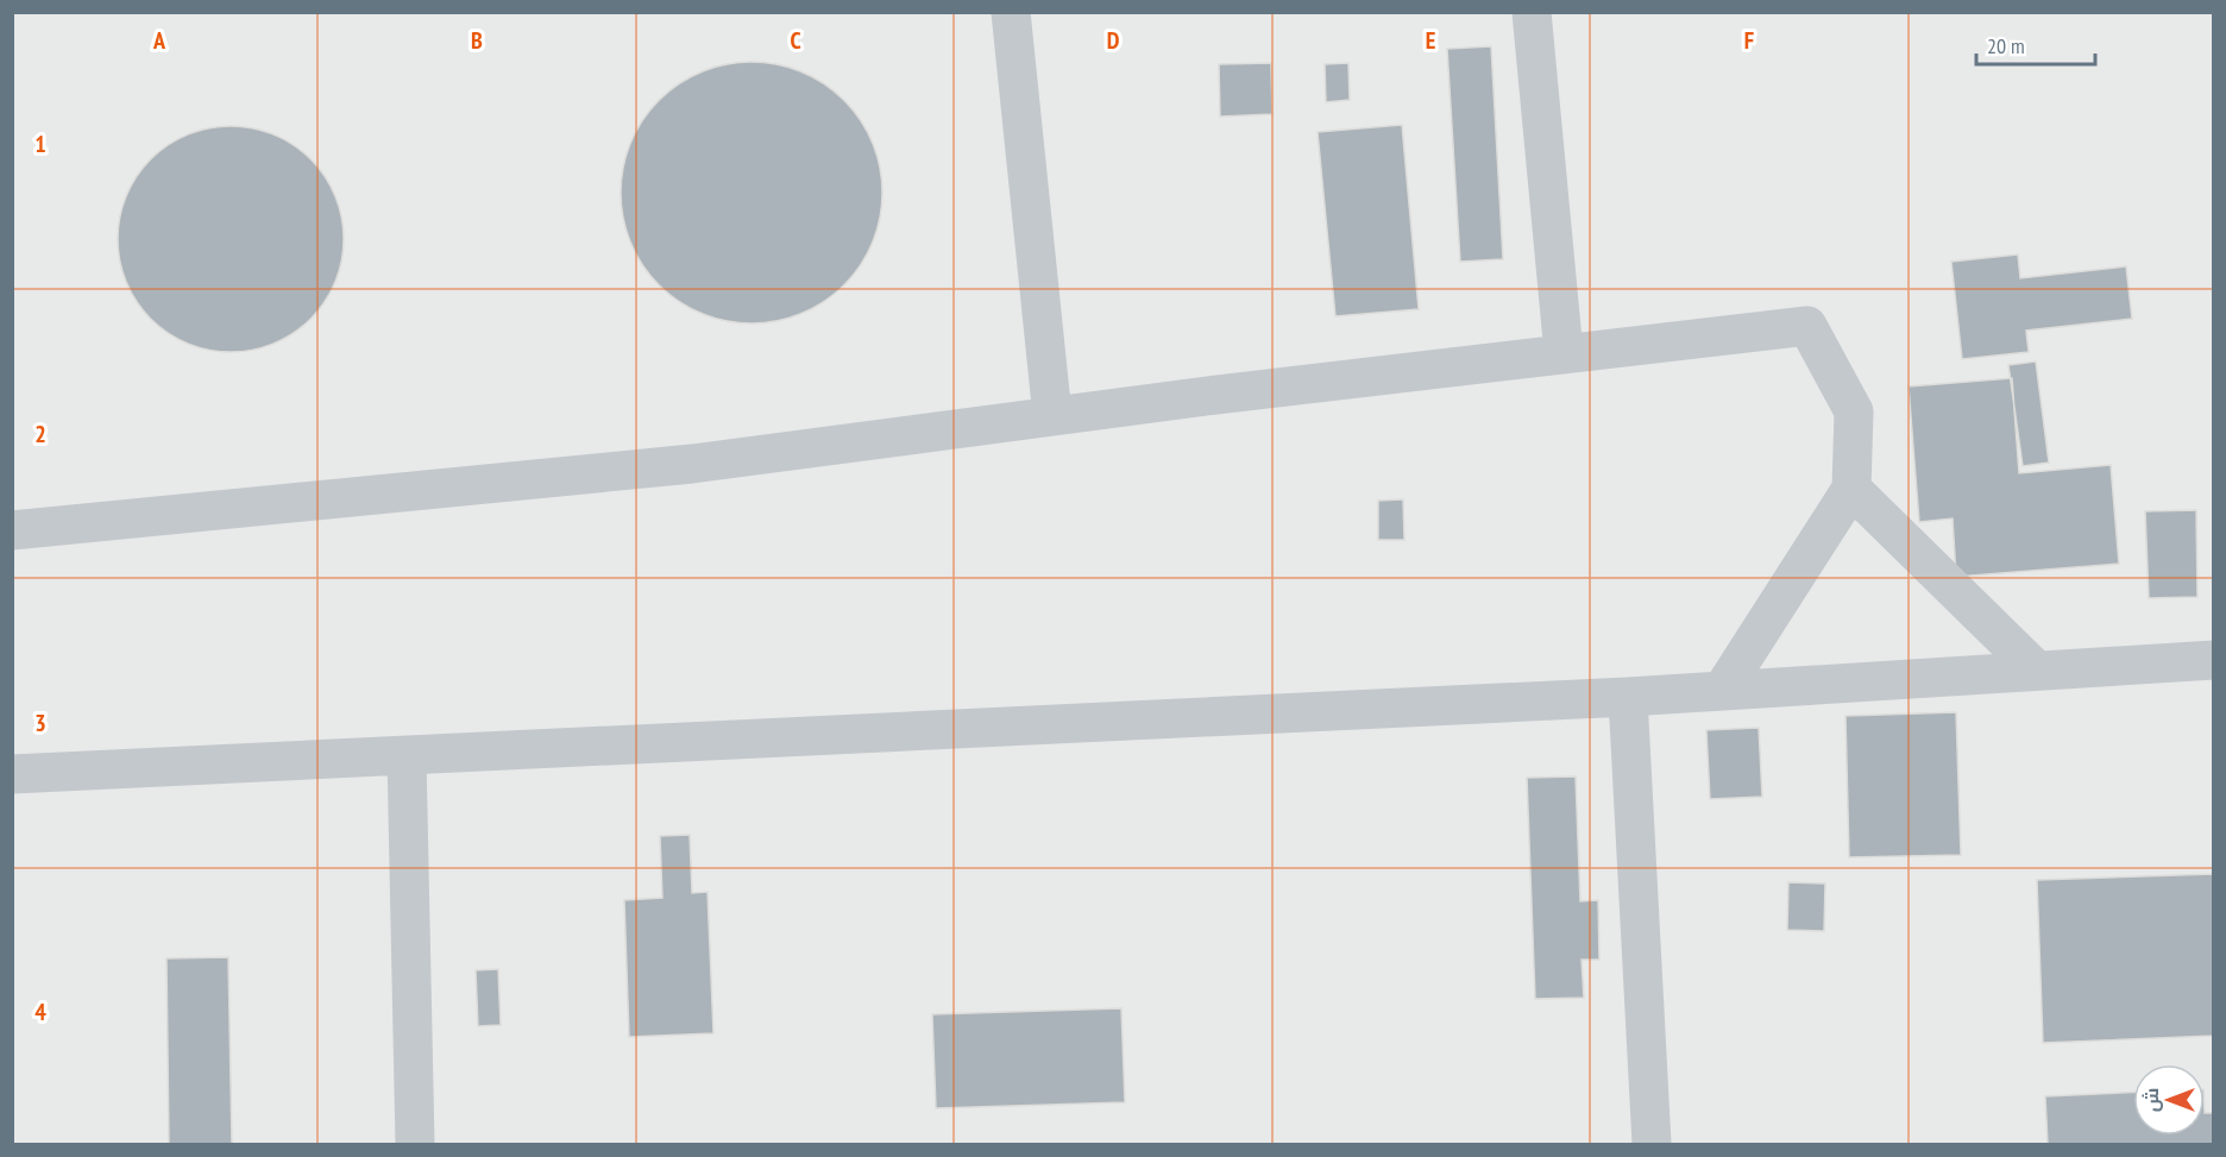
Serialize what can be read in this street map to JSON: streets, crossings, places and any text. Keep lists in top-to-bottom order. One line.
{"scale_bar":"20 m","north":"left","grid":{"columns":["A","B","C","D","E","F"],"rows":["1","2","3","4"]}}
